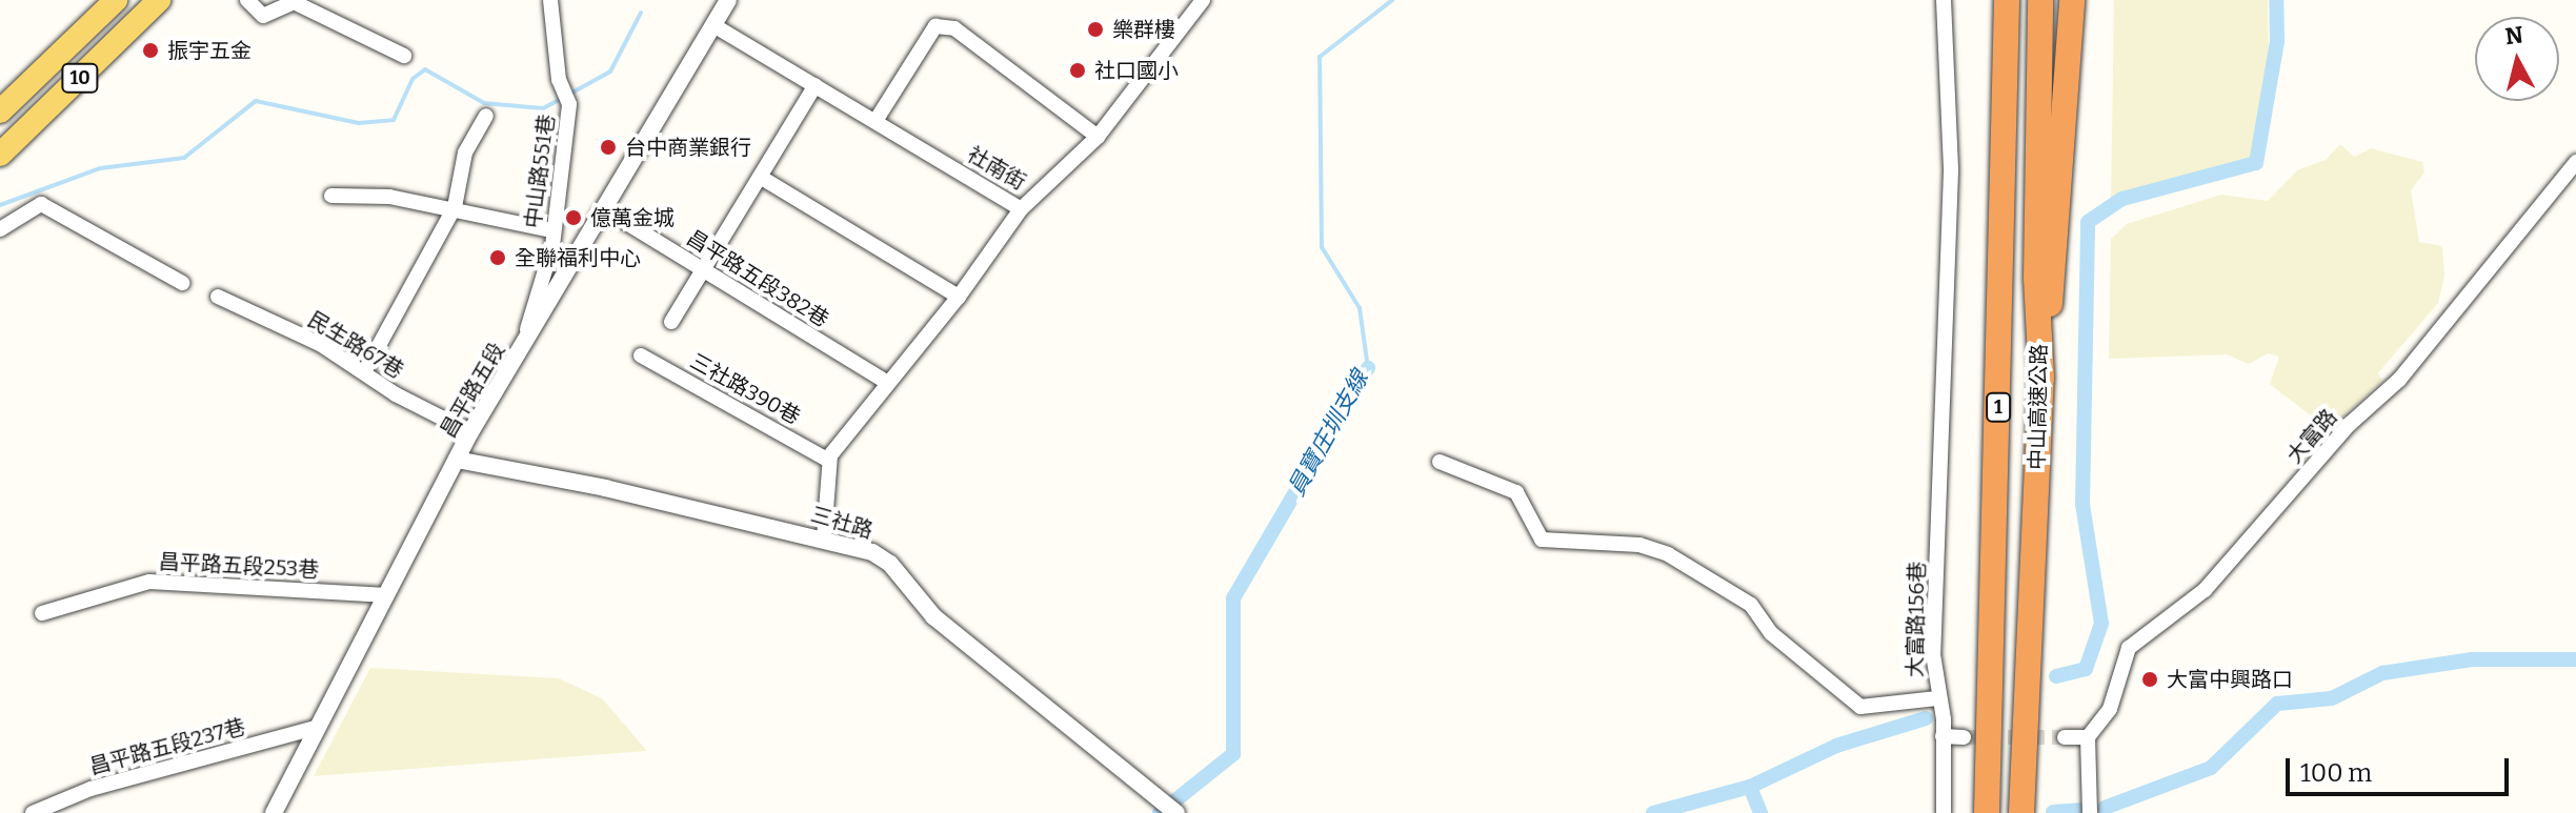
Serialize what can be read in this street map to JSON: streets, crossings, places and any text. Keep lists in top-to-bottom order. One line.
{"streets":{"highway":["1","中山高速公路"],"main road":["10"],"street":["社南街","中山路551巷","昌平路五段382巷","民生路67巷","三社路390巷","昌平路五段","大富路","三社路","昌平路五段253巷","大富路156巷","昌平路五段237巷"]},"crossings":[["社南街","昌平路五段"],["中山路551巷","昌平路五段"],["昌平路五段382巷","昌平路五段"],["民生路67巷","昌平路五段"],["昌平路五段","三社路"],["昌平路五段","昌平路五段253巷"],["昌平路五段","昌平路五段237巷"]],"water":["員寶庄圳支線"],"places":["樂群樓","振宇五金","社口國小","台中商業銀行","億萬金城","全聯福利中心","大富中興路口"],"scale_bar":"100 m","north":"top"}
